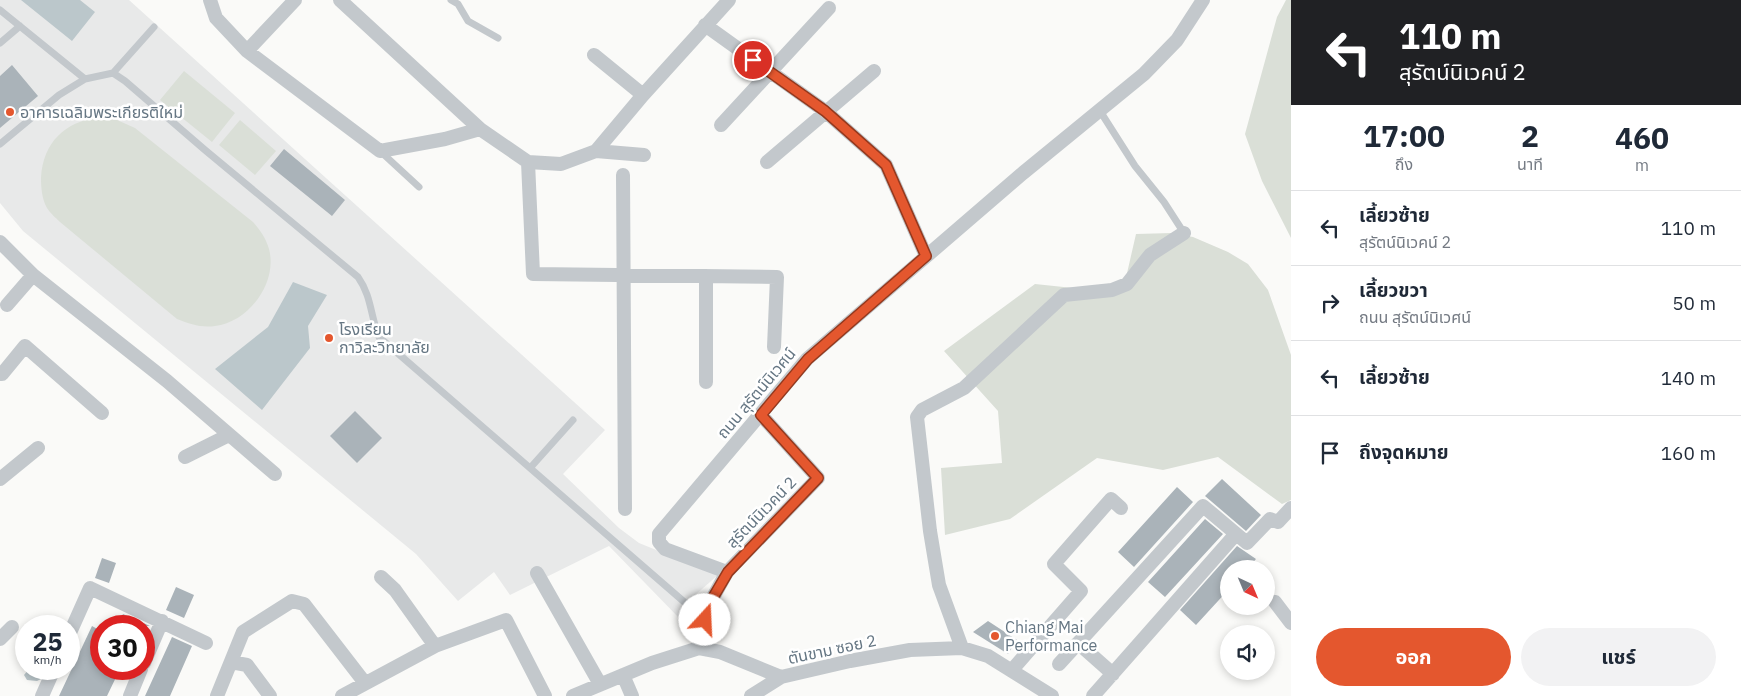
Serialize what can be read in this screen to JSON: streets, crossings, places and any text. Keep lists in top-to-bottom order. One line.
{"streets":{"street":["ถนน สุรัตน์นิเวศน์","สุรัตน์นิเวคน์ 2","ตันขาม ซอย 2"]},"crossings":[["ถนน สุรัตน์นิเวศน์","สุรัตน์นิเวคน์ 2"],["สุรัตน์นิเวคน์ 2","ตันขาม ซอย 2"]],"places":["อาคารเฉลิมพระเกียรติใหม่","โรงเรียน กาวิละวิทยาลัย","Chiang Mai Performance"],"north":"bottom right","page":{"turn":["110 m","สุรัตน์นิเวคน์ 2"],"eta":["17:00","ถึง","2","นาที","460","m"],"list":[{"name":"เลี้ยวซ้าย","note":"สุรัตน์นิเวคน์ 2","value":"110 m"},{"name":"เลี้ยวขวา","note":"ถนน สุรัตน์นิเวศน์","value":"50 m"},{"name":"เลี้ยวซ้าย","value":"140 m"},{"name":"ถึงจุดหมาย","value":"160 m"}],"speed":"25 km/h","limit":"30","buttons":["ออก","แชร์"]}}
